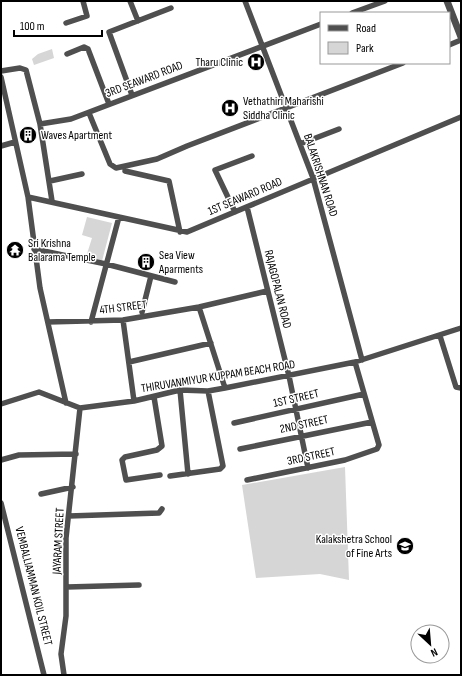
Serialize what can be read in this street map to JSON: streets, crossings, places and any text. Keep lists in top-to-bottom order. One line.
{"streets":{"street":["3RD SEAWARD ROAD","BALAKRISHNAN ROAD","1ST SEAWARD ROAD","RAJAGOPALAN ROAD","4TH STREET","THIRUVANMIYUR KUPPAM BEACH ROAD","1ST STREET","2ND STREET","3RD STREET","JAYARAM STREET","VEMBALLIAMMAN KOIL STREET"]},"crossings":[["3RD SEAWARD ROAD","BALAKRISHNAN ROAD"],["BALAKRISHNAN ROAD","1ST SEAWARD ROAD"],["BALAKRISHNAN ROAD","THIRUVANMIYUR KUPPAM BEACH ROAD"],["1ST SEAWARD ROAD","RAJAGOPALAN ROAD"],["RAJAGOPALAN ROAD","4TH STREET"],["RAJAGOPALAN ROAD","THIRUVANMIYUR KUPPAM BEACH ROAD"],["RAJAGOPALAN ROAD","1ST STREET"],["RAJAGOPALAN ROAD","2ND STREET"],["RAJAGOPALAN ROAD","3RD STREET"],["THIRUVANMIYUR KUPPAM BEACH ROAD","JAYARAM STREET"],["2ND STREET","3RD STREET"]],"places":{"hospital":["Tharu Clinic","Vethathiri Maharishi Siddha Clinic"],"building":["Waves Apartment","Sea View Aparments"],"temple":["Sri Krishna Balarama Temple"],"school or university":["Kalakshetra School of Fine Arts"]},"legend":["Road","Park"],"scale_bar":"100 m","north":"bottom right"}
